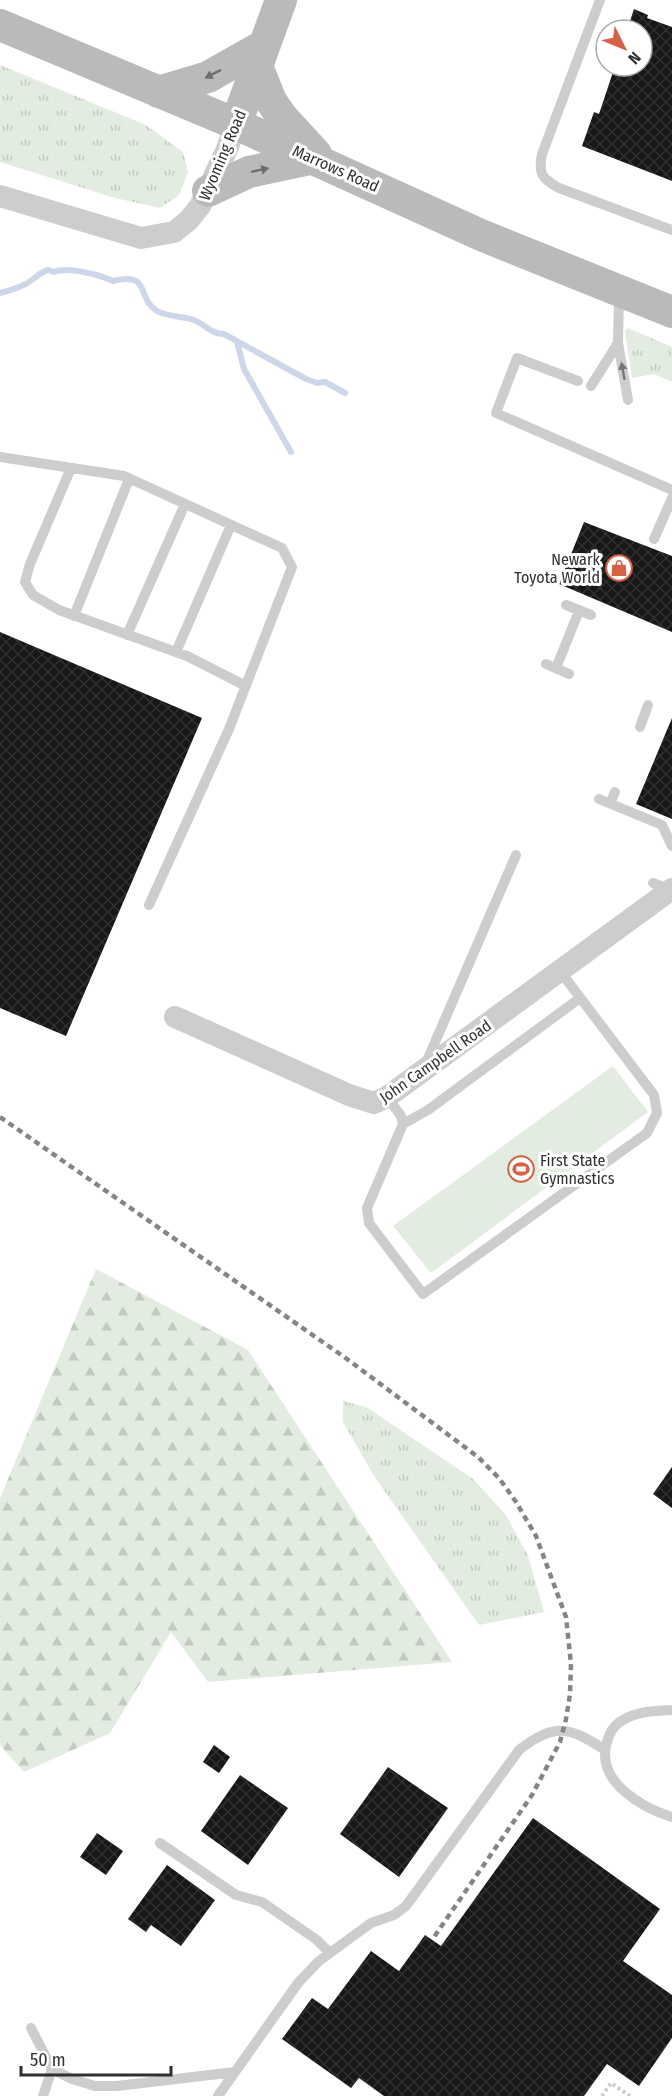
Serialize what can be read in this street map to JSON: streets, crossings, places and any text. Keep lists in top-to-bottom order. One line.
{"streets":{"street":["Wyoming Road","Marrows Road","John Campbell Road"]},"crossings":[["Wyoming Road","Marrows Road"]],"places":{"shop":["Newark Toyota World"],"sports":["First State Gymnastics"]},"scale_bar":"50 m","north":"bottom right"}
